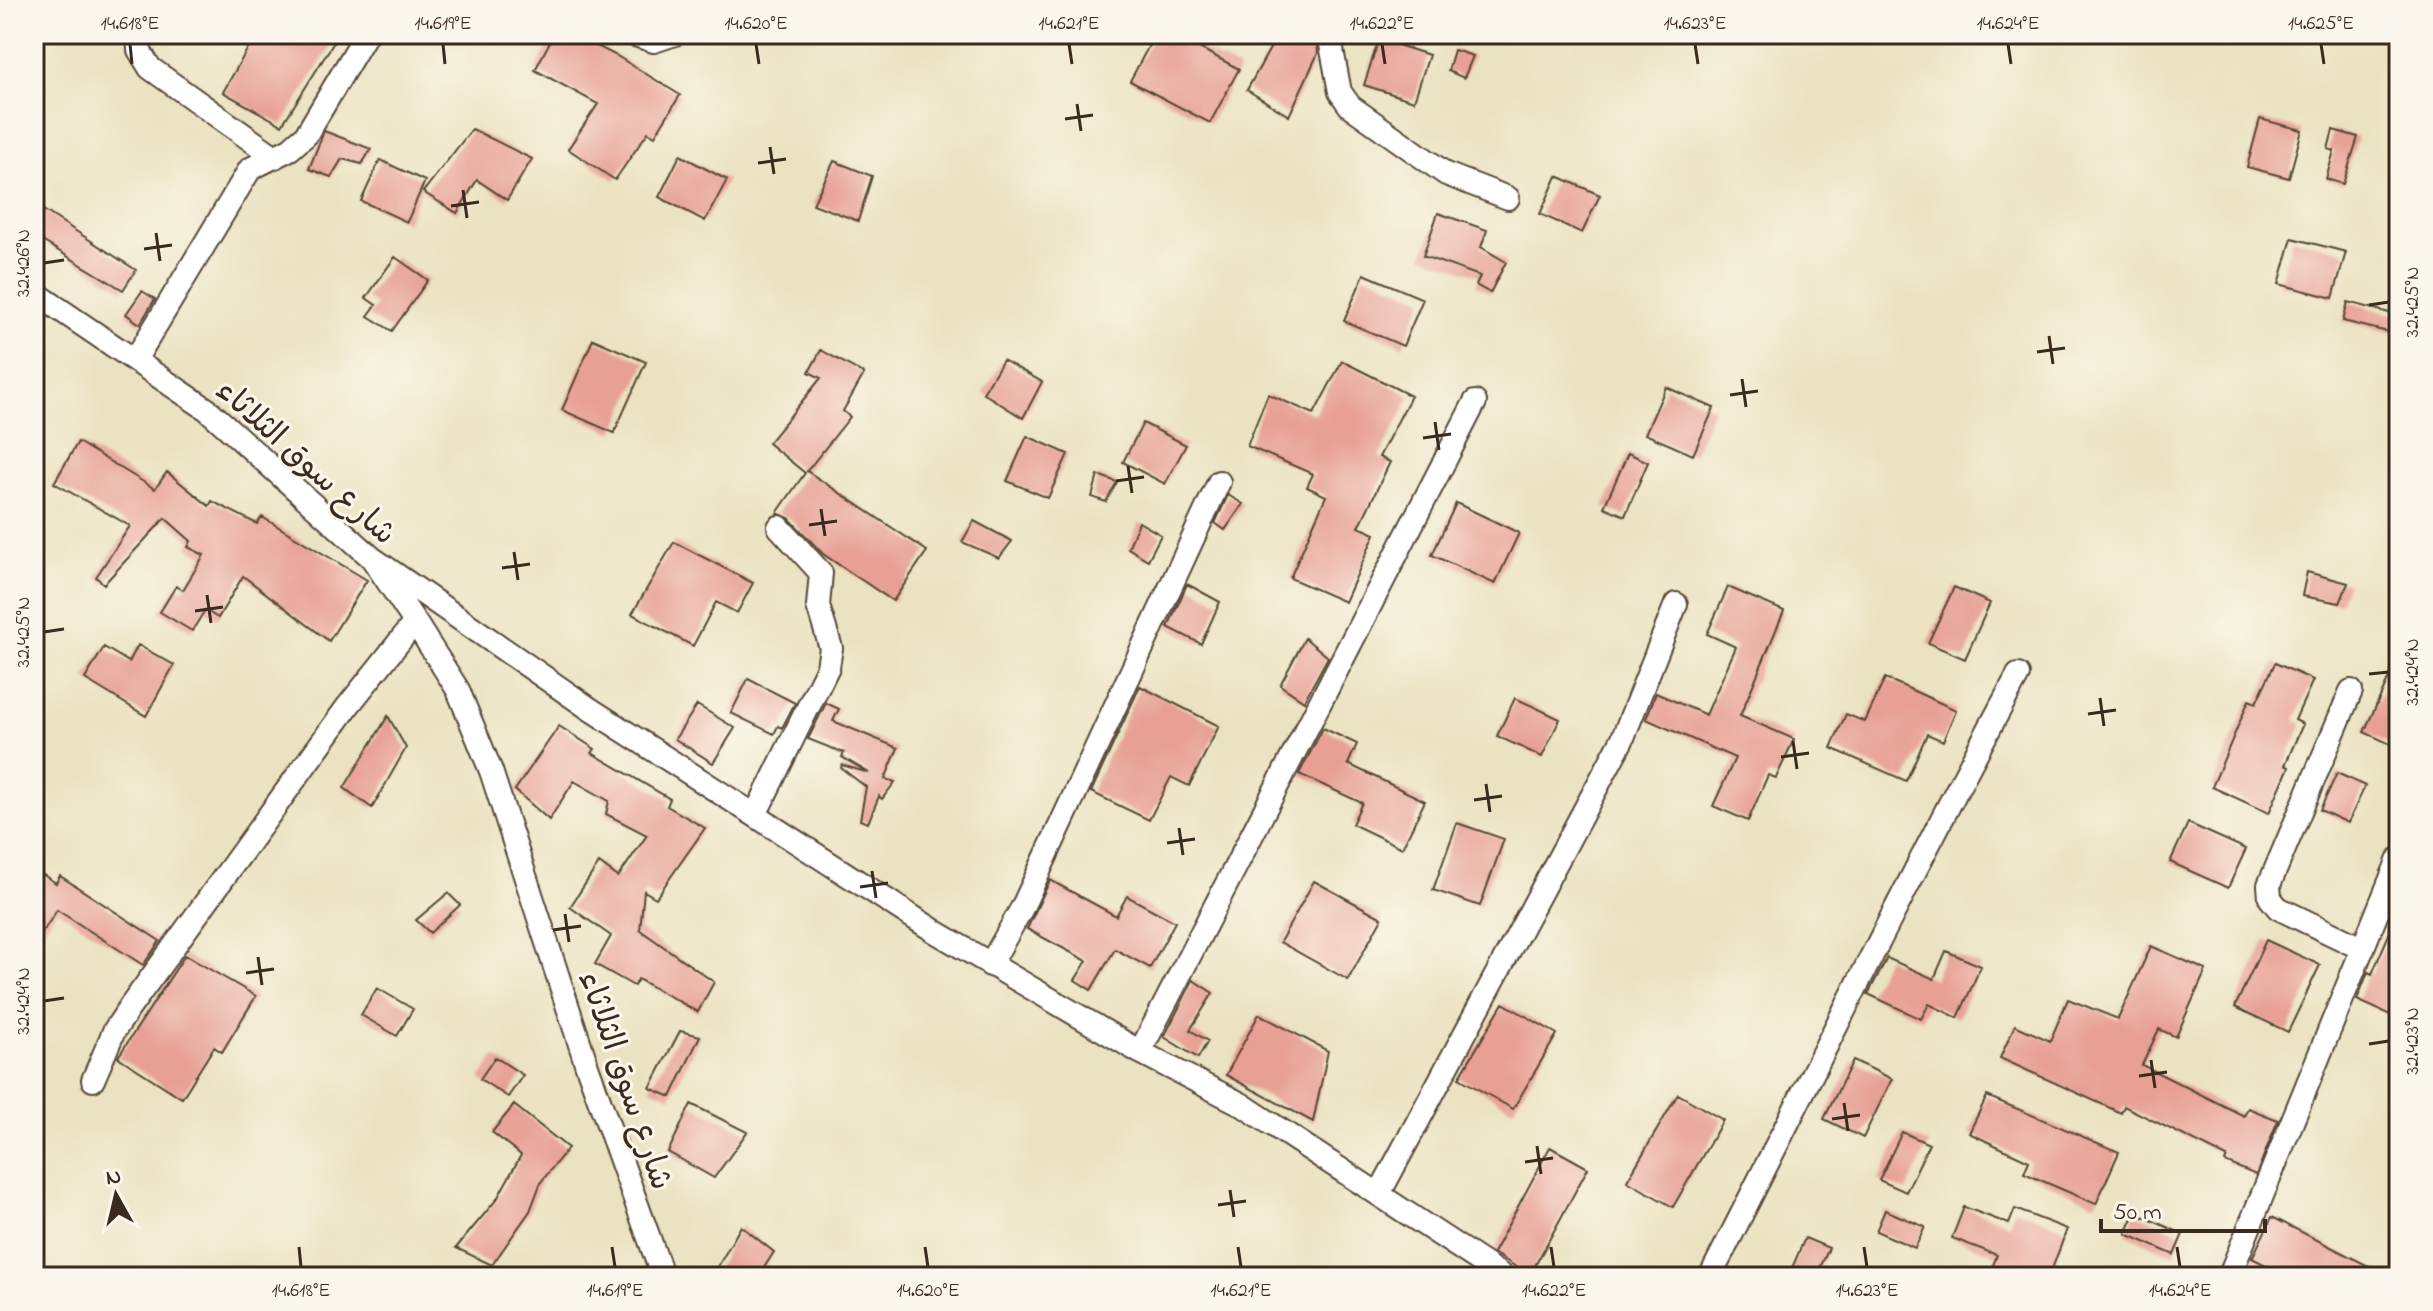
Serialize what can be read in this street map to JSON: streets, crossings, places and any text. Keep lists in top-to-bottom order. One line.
{"streets":{"street":["شارع سوق الثلاثاء"]},"scale_bar":"50 m","north":"top","coordinates":["14.618°E","14.619°E","14.620°E","14.621°E","14.622°E","14.623°E","14.624°E","14.625°E","32.426°N","32.425°N","32.424°N","32.423°N"]}
